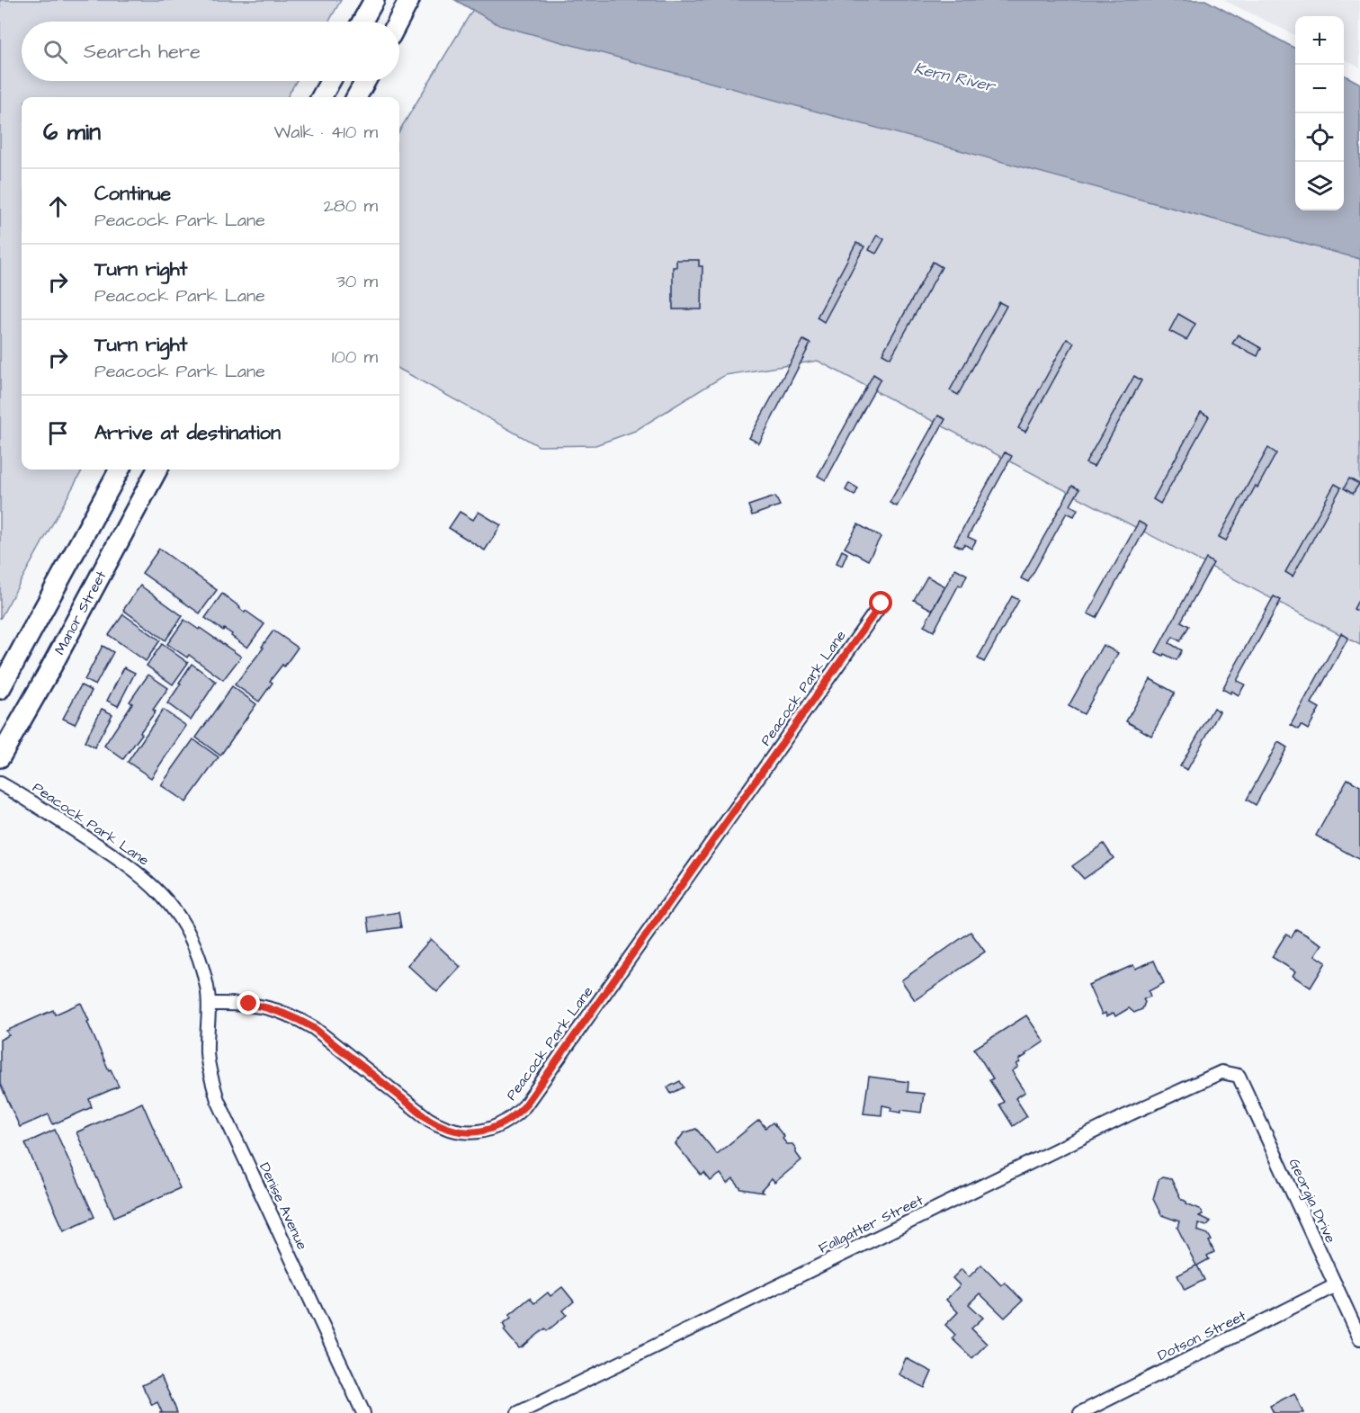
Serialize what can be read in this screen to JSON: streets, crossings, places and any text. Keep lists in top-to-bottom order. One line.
{"streets":{"main road":["Manor Street"],"street":["Peacock Park Lane","Georgia Drive","Denise Avenue","Fallgatter Street","Dotson Street"]},"crossings":[["Peacock Park Lane","Denise Avenue"],["Georgia Drive","Fallgatter Street"],["Georgia Drive","Dotson Street"]],"water":["Kern River"],"page":{"map_buttons":["+","−"],"search":"Search here","heading":["6 min","Walk · 410 m"],"list":[["Continue","Peacock Park Lane","280 m"],["Turn right","Peacock Park Lane","30 m"],["Turn right","Peacock Park Lane","100 m"],"Arrive at destination"]}}
